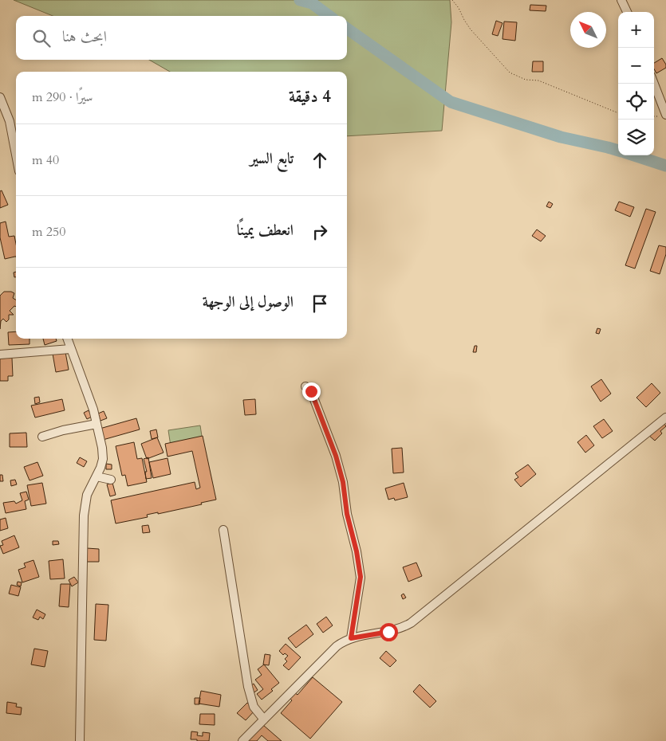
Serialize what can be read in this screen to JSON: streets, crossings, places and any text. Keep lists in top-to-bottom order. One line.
{"north":"top left","page":{"map_buttons":["+","−"],"search":"ابحث هنا","heading":["4 دقيقة","سيرًا · 290 m"],"list":[["تابع السير","40 m"],["انعطف يمينًا","250 m"],"الوصول إلى الوجهة"]}}
